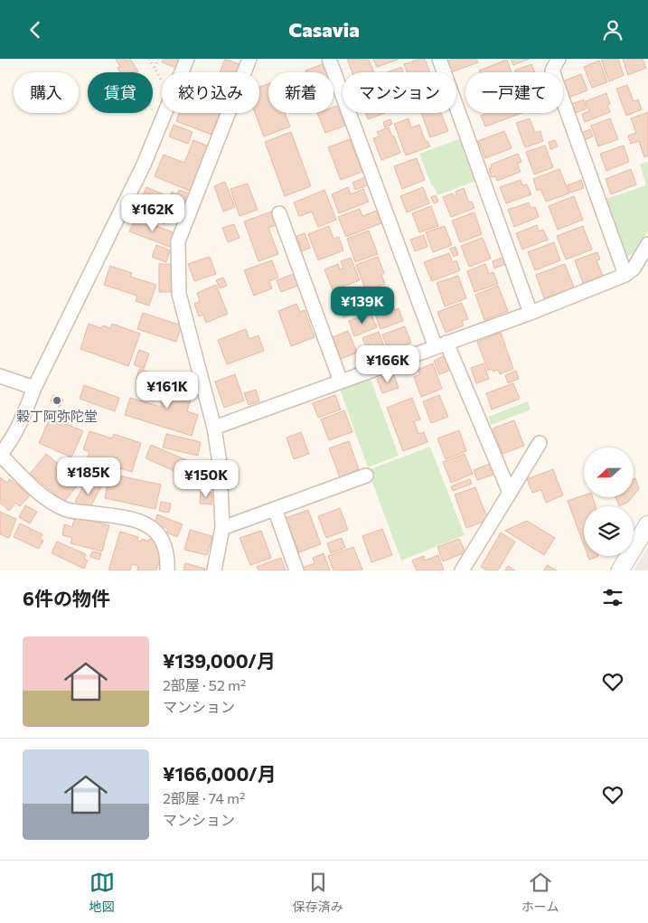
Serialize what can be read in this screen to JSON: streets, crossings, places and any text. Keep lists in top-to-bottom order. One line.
{"places":["穀丁阿弥陀堂"],"north":"left","page":{"header":"Casavia","chip":["購入","賃貸","絞り込み","新着","マンション","一戸建て"],"price":["¥162K","¥139K","¥166K","¥161K","¥185K","¥150K"],"heading":"6件の物件","list":[{"name":"¥139,000/月","note":"2部屋 · 52 m² · マンション"},{"name":"¥166,000/月","note":"2部屋 · 74 m² · マンション"}],"tabs":["地図","保存済み","ホーム"]}}
